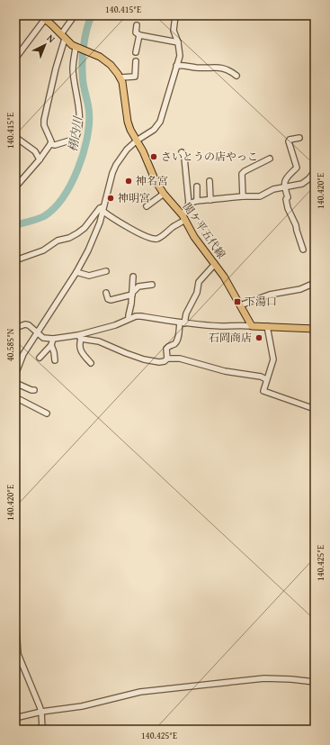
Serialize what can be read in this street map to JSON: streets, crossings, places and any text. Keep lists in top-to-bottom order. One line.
{"streets":{"main road":["関ケ平五代線"]},"water":["栩内川"],"places":{"other":["さいとうの店やっこ","神名宮","神明宮","石岡商店"],"transit":["下湯口"]},"north":"top right","coordinates":["140.415°E","140.420°E","40.585°N","140.425°E"]}
